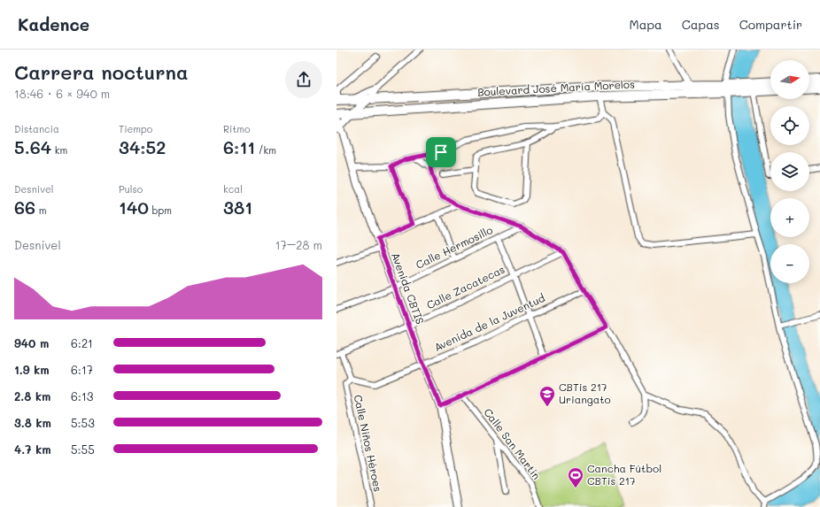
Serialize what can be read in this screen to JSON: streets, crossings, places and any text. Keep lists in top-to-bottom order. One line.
{"streets":{"main road":["Boulevard José María Morelos"],"street":["Calle Hermosillo","Calle Zacatecas","Avenida CBTIS","Avenida de la Juventud","Calle Niños Héroes","Calle San Martín"]},"crossings":[["Calle Hermosillo","Avenida CBTIS"],["Calle Zacatecas","Avenida CBTIS"],["Avenida CBTIS","Avenida de la Juventud"],["Avenida de la Juventud","Calle Niños Héroes"]],"places":{"school or university":["CBTis 217 Uriangato"],"sports":["Cancha Fútbol CBTis 217"]},"north":"right","page":{"header":"Kadence","nav":["Mapa","Capas","Compartir"],"heading":["Carrera nocturna","18:46 · 6 × 940 m"],"map_buttons":["+","−"],"stats":[["Distancia","5.64 km"],["Tiempo","34:52"],["Ritmo","6:11 /km"],["Desnivel","66 m"],["Pulso","140 bpm"],["kcal","381"]],"chart":["Desnivel","17–28 m"],"list":[{"name":"940 m","note":"6:21"},{"name":"1.9 km","note":"6:17"},{"name":"2.8 km","note":"6:13"},{"name":"3.8 km","note":"5:53"},{"name":"4.7 km","note":"5:55"}]}}
